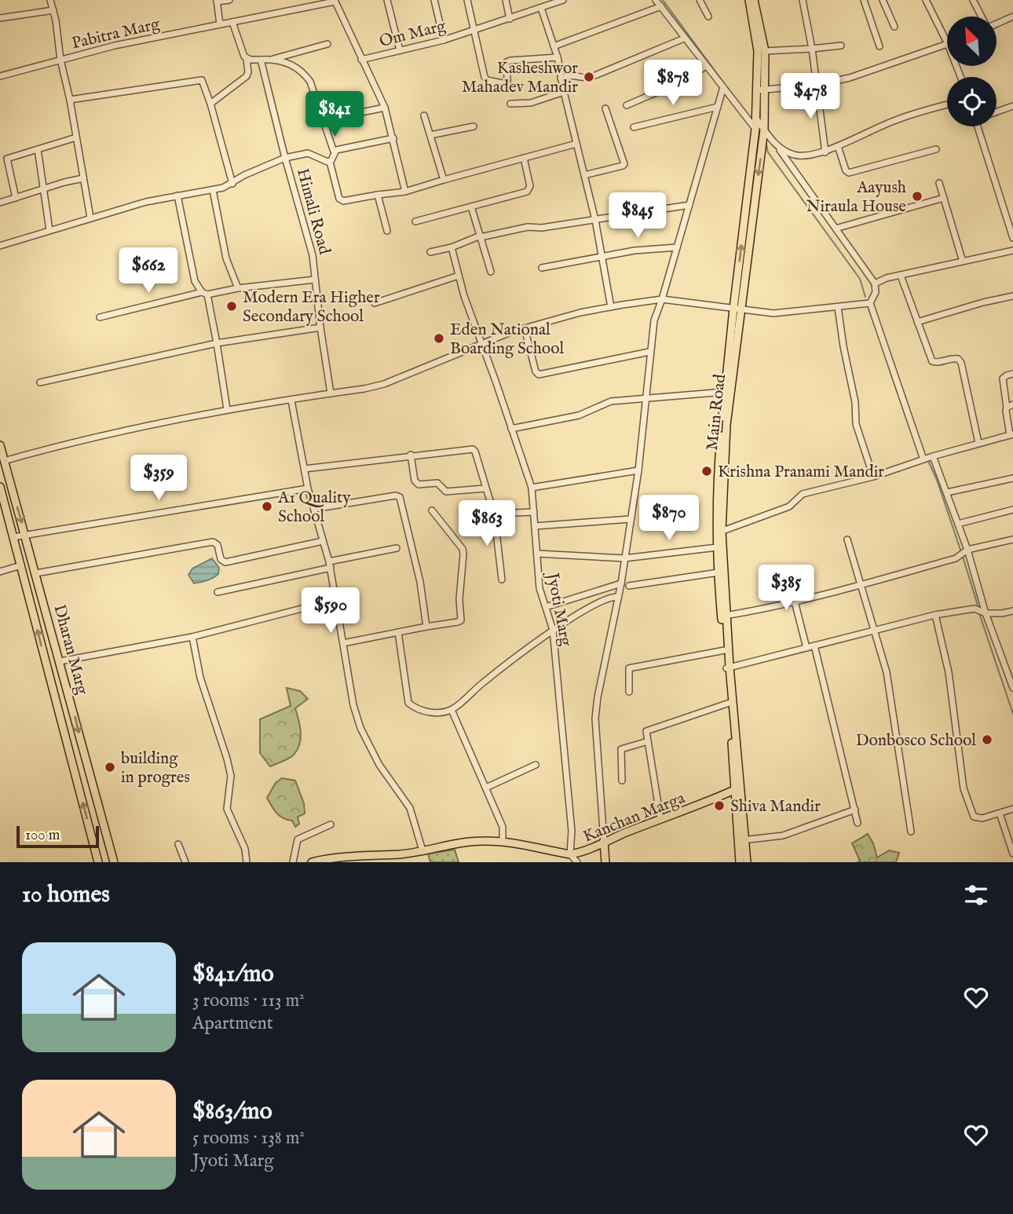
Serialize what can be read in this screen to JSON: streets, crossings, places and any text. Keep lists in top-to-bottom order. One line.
{"streets":{"main road":["Main Road","Dharan Marg","Kanchan Marga"],"street":["Pabitra Marg","Om Marg","Himali Road","Jyoti Marg"]},"crossings":[["Main Road","Kanchan Marga"],["Jyoti Marg","Kanchan Marga"]],"places":["Kasheshwor Mahadev Mandir","Aayush Niraula House","Modern Era Higher Secondary School","Eden National Boarding School","Krishna Pranami Mandir","A1 Quality School","Donbosco School","building in progres","Shiva Mandir"],"scale_bar":"100 m","north":"top left","page":{"price":["$878","$478","$841","$845","$662","$359","$870","$863","$385","$590"],"scale":"100 m","heading":"10 homes","list":[{"name":"$841/mo","note":"3 rooms · 113 m² · Apartment"},{"name":"$863/mo","note":"5 rooms · 138 m² · Jyoti Marg"}]}}
